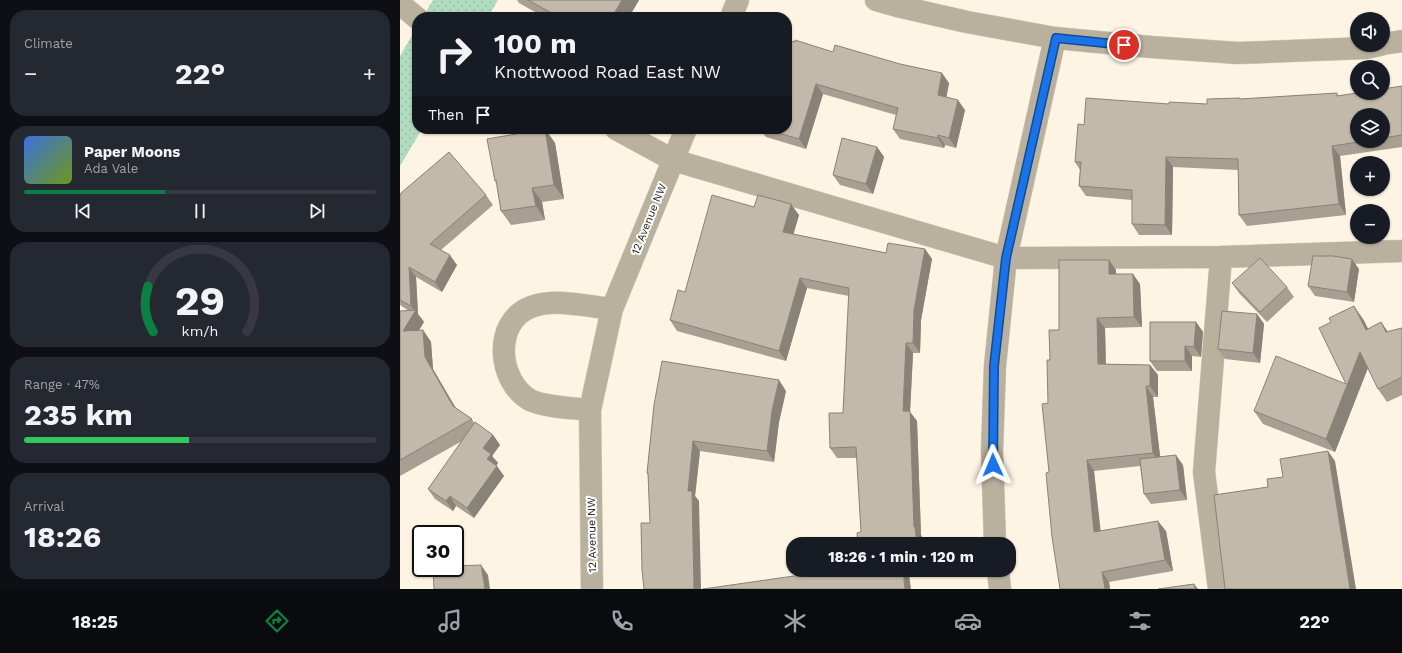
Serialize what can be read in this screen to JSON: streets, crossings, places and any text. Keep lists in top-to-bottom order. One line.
{"streets":{"street":["12 Avenue NW"]},"page":{"tile":["Climate",["Range · 47%","235 km"],["Arrival","18:26"]],"map_buttons":["+","−"],"turn":["100 m","Knottwood Road East NW"],"heat":["−","22°","+"],"then":"Then","song":["Paper Moons","Ada Vale"],"limit":"30","trip":"18:26 · 1 min · 120 m","tabs":["18:25","22°"],"gauge":["29","km/h"]}}
